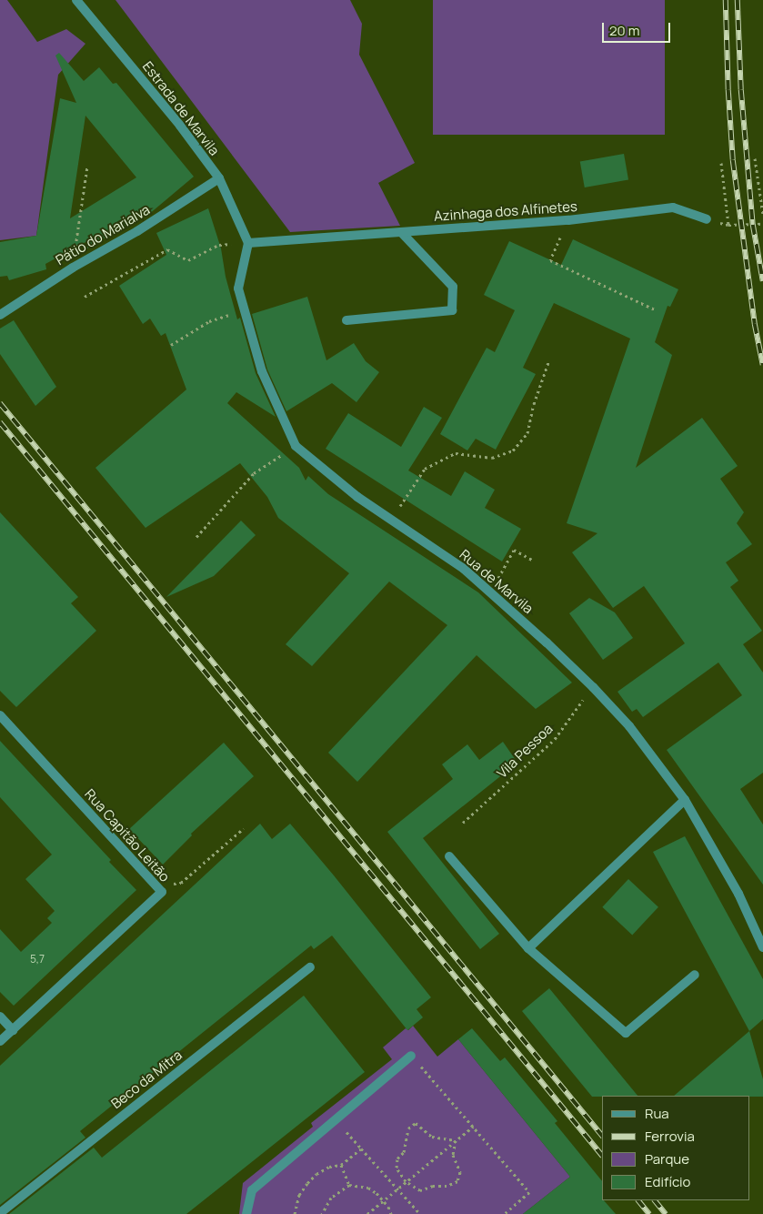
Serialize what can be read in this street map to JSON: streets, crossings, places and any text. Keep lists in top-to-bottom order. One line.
{"streets":{"street":["Estrada de Marvila","Azinhaga dos Alfinetes","Pátio do Marialva","Rua de Marvila","Rua Capitão Leitão","Beco da Mitra"],"path":["Vila Pessoa"]},"crossings":[["Estrada de Marvila","Azinhaga dos Alfinetes"],["Estrada de Marvila","Pátio do Marialva"],["Estrada de Marvila","Rua de Marvila"],["Azinhaga dos Alfinetes","Rua de Marvila"],["Rua de Marvila","Vila Pessoa"]],"house_numbers":["5,7"],"legend":["Rua","Ferrovia","Parque","Edifício"],"scale_bar":"20 m"}
